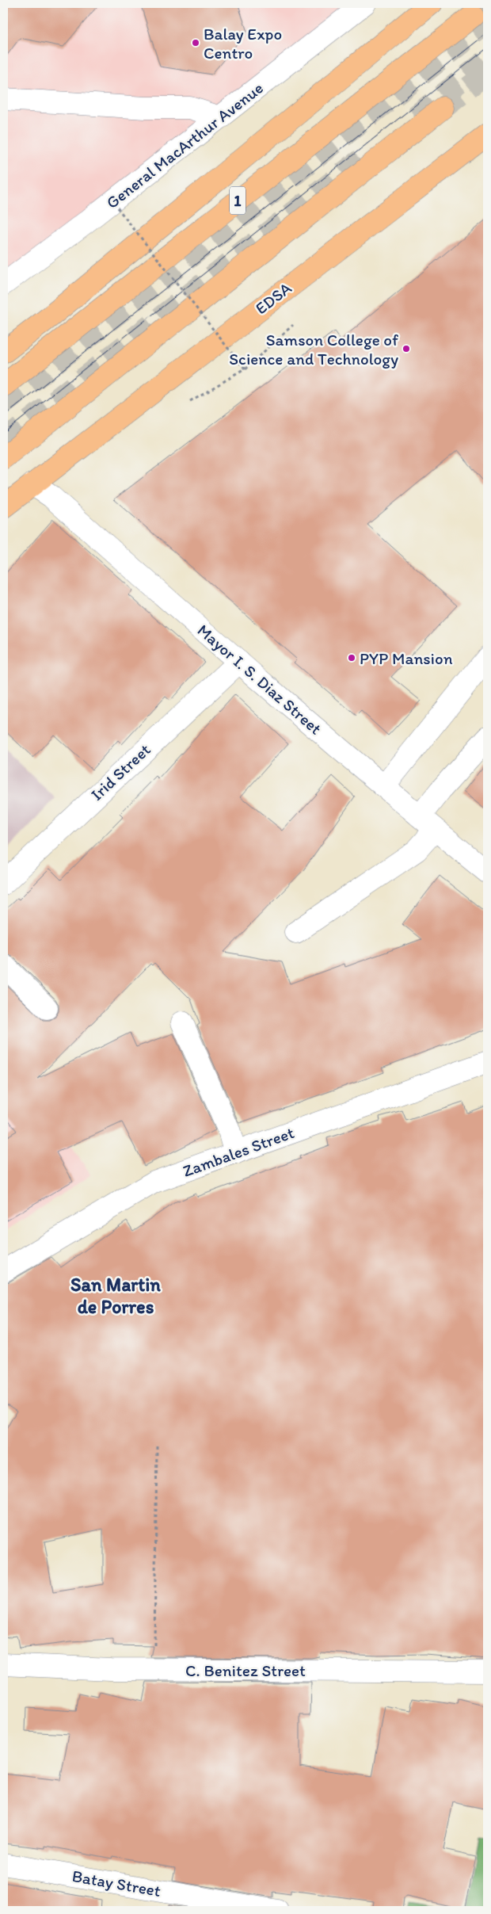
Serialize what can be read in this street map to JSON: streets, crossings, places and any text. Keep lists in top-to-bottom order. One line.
{"streets":{"main road":["1","EDSA"],"street":["General MacArthur Avenue","Mayor I. S. Diaz Street","Irid Street","Zambales Street","C. Benitez Street","Batay Street"]},"crossings":[["EDSA","Mayor I. S. Diaz Street"],["Mayor I. S. Diaz Street","Irid Street"]],"districts":["San Martin de Porres"],"places":["Balay Expo Centro","Samson College of Science and Technology","PYP Mansion"]}
